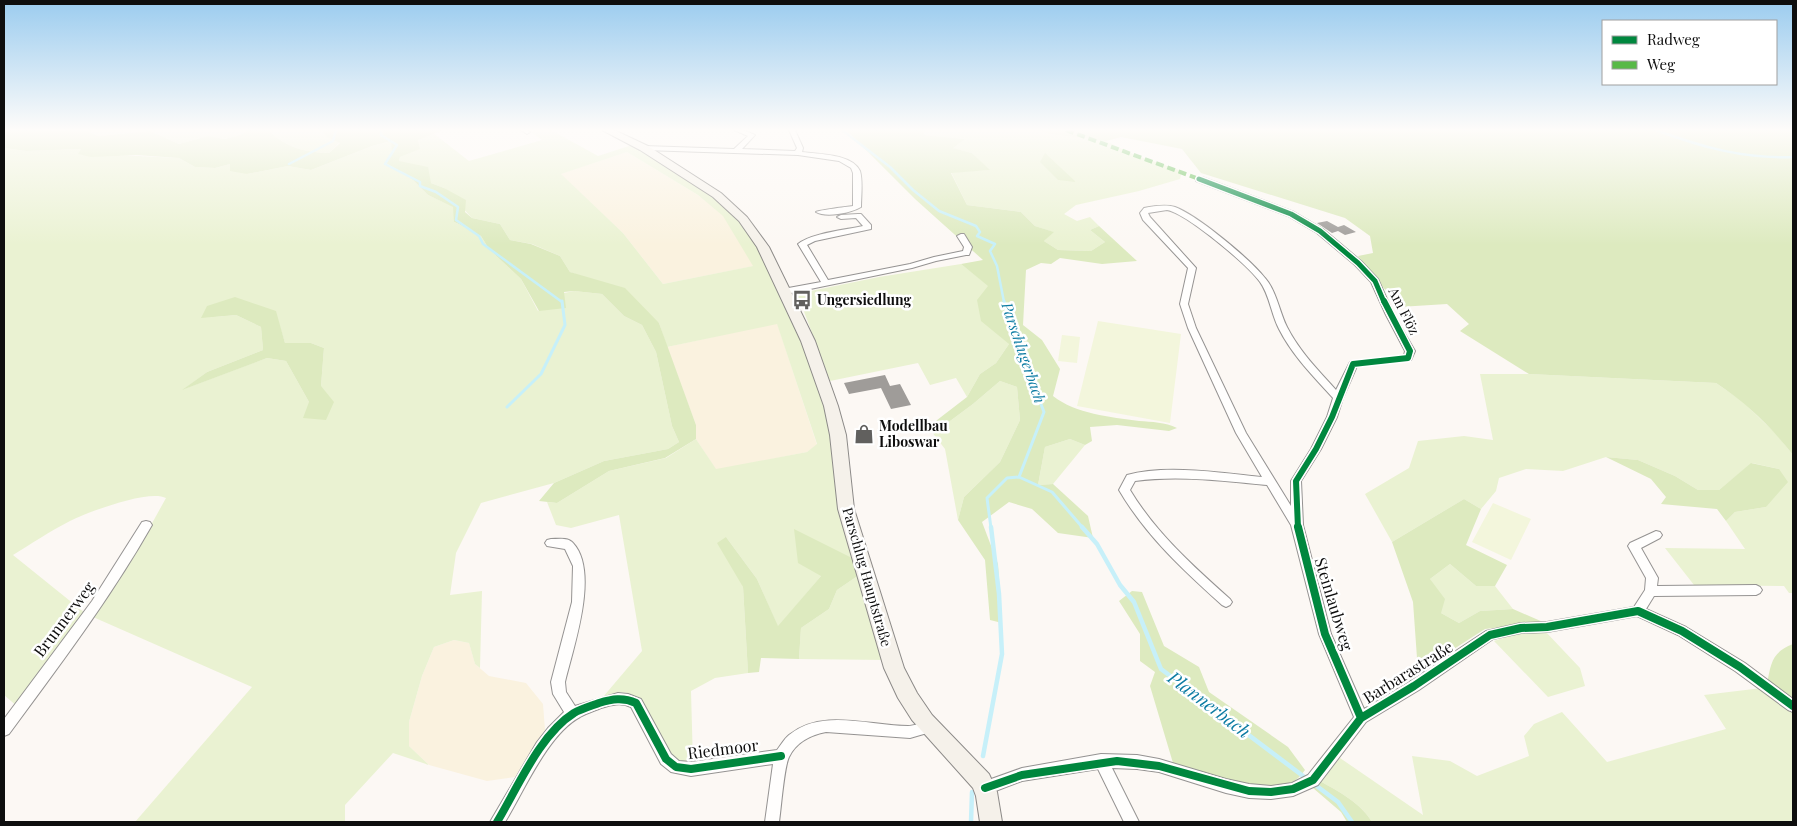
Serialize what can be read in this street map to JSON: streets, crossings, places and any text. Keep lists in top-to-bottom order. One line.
{"streets":{"main road":["Parschlug Hauptstraße"],"street":["Am Flöz","Steinlaubweg","Brunnerweg","Barbarastraße","Riedmoor"]},"crossings":[["Am Flöz","Steinlaubweg"],["Parschlug Hauptstraße","Barbarastraße"],["Steinlaubweg","Barbarastraße"]],"water":["Parschlugerbach","Plannerbach"],"places":{"bus stop":["Ungersiedlung"],"shop":["Modellbau Liboswar"]},"legend":["Radweg","Weg"]}
